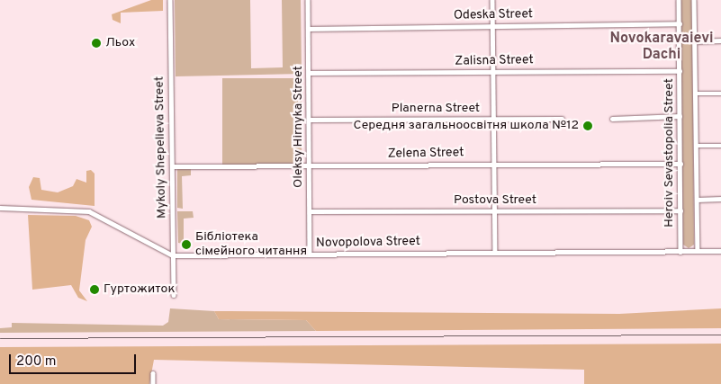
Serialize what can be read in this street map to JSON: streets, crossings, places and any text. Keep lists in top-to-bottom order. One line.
{"streets":{"street":["Odeska Street","Zalisna Street","Planerna Street","Oleksy Hirnyka Street","Mykoly Shepelieva Street","Heroiv Sevastopolia Street","Zelena Street","Postova Street","Novopolova Street"]},"crossings":[["Odeska Street","Oleksy Hirnyka Street"],["Odeska Street","Heroiv Sevastopolia Street"],["Zalisna Street","Oleksy Hirnyka Street"],["Zalisna Street","Heroiv Sevastopolia Street"],["Planerna Street","Oleksy Hirnyka Street"],["Oleksy Hirnyka Street","Zelena Street"],["Oleksy Hirnyka Street","Postova Street"],["Oleksy Hirnyka Street","Novopolova Street"],["Mykoly Shepelieva Street","Zelena Street"],["Mykoly Shepelieva Street","Novopolova Street"],["Heroiv Sevastopolia Street","Zelena Street"],["Heroiv Sevastopolia Street","Postova Street"],["Heroiv Sevastopolia Street","Novopolova Street"]],"districts":["Novokaravaievi Dachi"],"places":["Льох","Середня загальноосвітня школа №12","Бібліотека сімейного читання","Гуртожиток"],"scale_bar":"200 m"}
